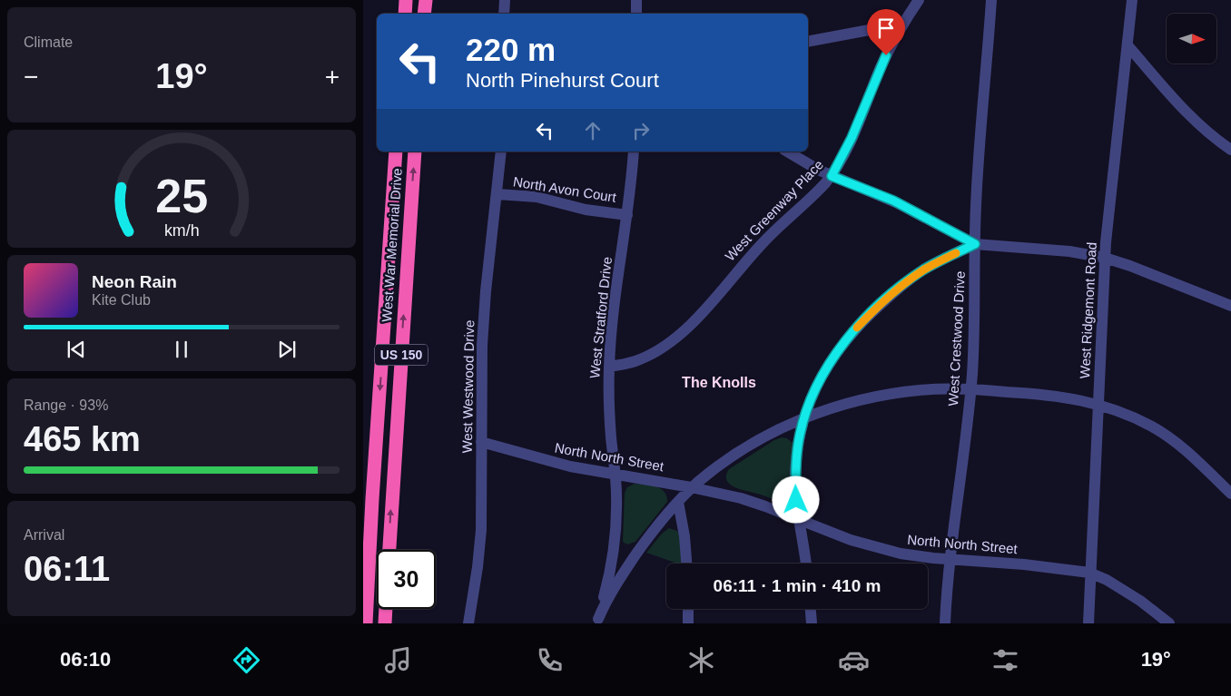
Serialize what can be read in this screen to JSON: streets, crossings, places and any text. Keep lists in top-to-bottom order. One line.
{"streets":{"highway":["West War Memorial Drive","US 150"],"street":["North Avon Court","West Greenway Place","West Ridgemont Road","West Stratford Drive","West Crestwood Drive","West Westwood Drive","North North Street"]},"crossings":[["North Avon Court","West Stratford Drive"],["North Avon Court","West Westwood Drive"],["West Greenway Place","West Stratford Drive"],["West Ridgemont Road","North North Street"],["West Stratford Drive","North North Street"],["West Crestwood Drive","North North Street"],["West Westwood Drive","North North Street"]],"districts":["The Knolls"],"north":"right","page":{"tile":["Climate",["Range · 93%","465 km"],["Arrival","06:11"]],"turn":["220 m","North Pinehurst Court"],"heat":["−","19°","+"],"song":["Neon Rain","Kite Club"],"limit":"30","trip":"06:11 · 1 min · 410 m","tabs":["06:10","19°"],"gauge":["25","km/h"]}}
